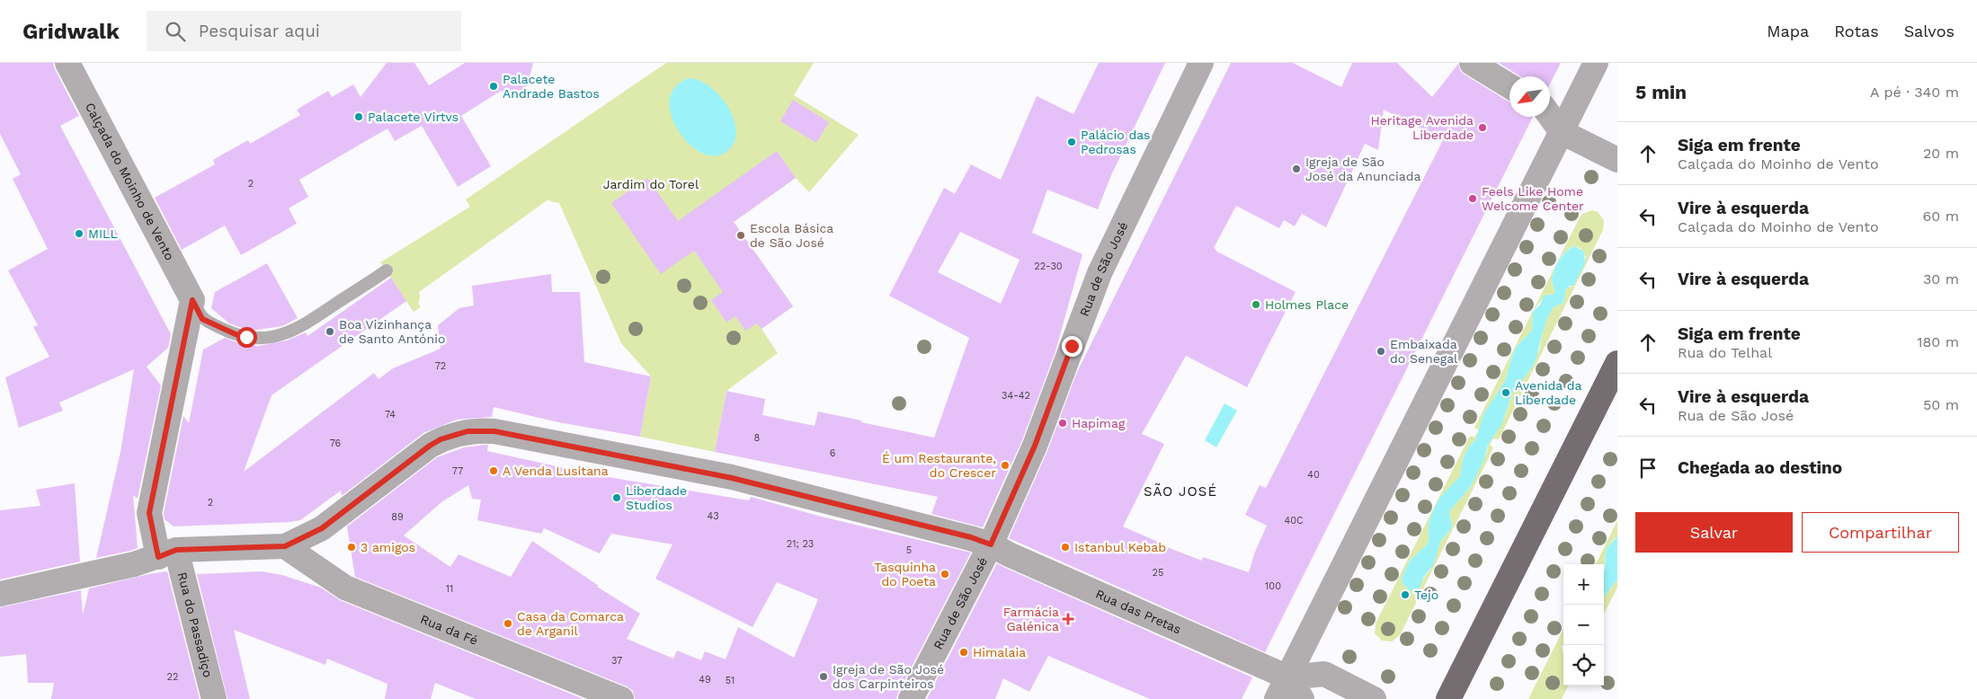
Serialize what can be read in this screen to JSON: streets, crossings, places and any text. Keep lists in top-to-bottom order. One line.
{"streets":{"street":["Calçada do Moinho de Vento","Rua de São José","Rua das Pretas","Rua do Passadiço","Rua da Fé"]},"crossings":[["Rua de São José","Rua das Pretas"],["Rua das Pretas","Rua da Fé"]],"districts":["SÃO JOSÉ"],"parks":["Jardim do Torel"],"places":{"other":["Palacete Andrade Bastos","Palacete Virtvs","Heritage Avenida Liberdade","Palácio das Pedrosas","Igreja de São José da Anunciada","Feels Like Home Welcome Center","MILL","Escola Básica de São José","Holmes Place","Boa Vizinhança de Santo António","Embaixada do Senegal","Avenida da Liberdade","Hapimag","É um Restaurante, do Crescer","A Venda Lusitana","Liberdade Studios","3 amigos","Istanbul Kebab","Tasquinha do Poeta","Tejo","Casa da Comarca de Arganil","Himalaia","Igreja de São José dos Carpinteiros"],"health":["Farmácia Galénica"]},"house_numbers":["2","22-30","72","34-42","74","8","76","6","77","40","2","43","89","40C","21; 23","5","25","100","11","37","22","49","51"],"north":"bottom left","page":{"header":"Gridwalk","search":"Pesquisar aqui","nav":["Mapa","Rotas","Salvos"],"heading":["5 min","A pé · 340 m"],"list":[["Siga em frente","Calçada do Moinho de Vento","20 m"],["Vire à esquerda","Calçada do Moinho de Vento","60 m"],["Vire à esquerda","30 m"],["Siga em frente","Rua do Telhal","180 m"],["Vire à esquerda","Rua de São José","50 m"],"Chegada ao destino"],"buttons":["Salvar","Compartilhar"],"map_buttons":["+","−"]}}
